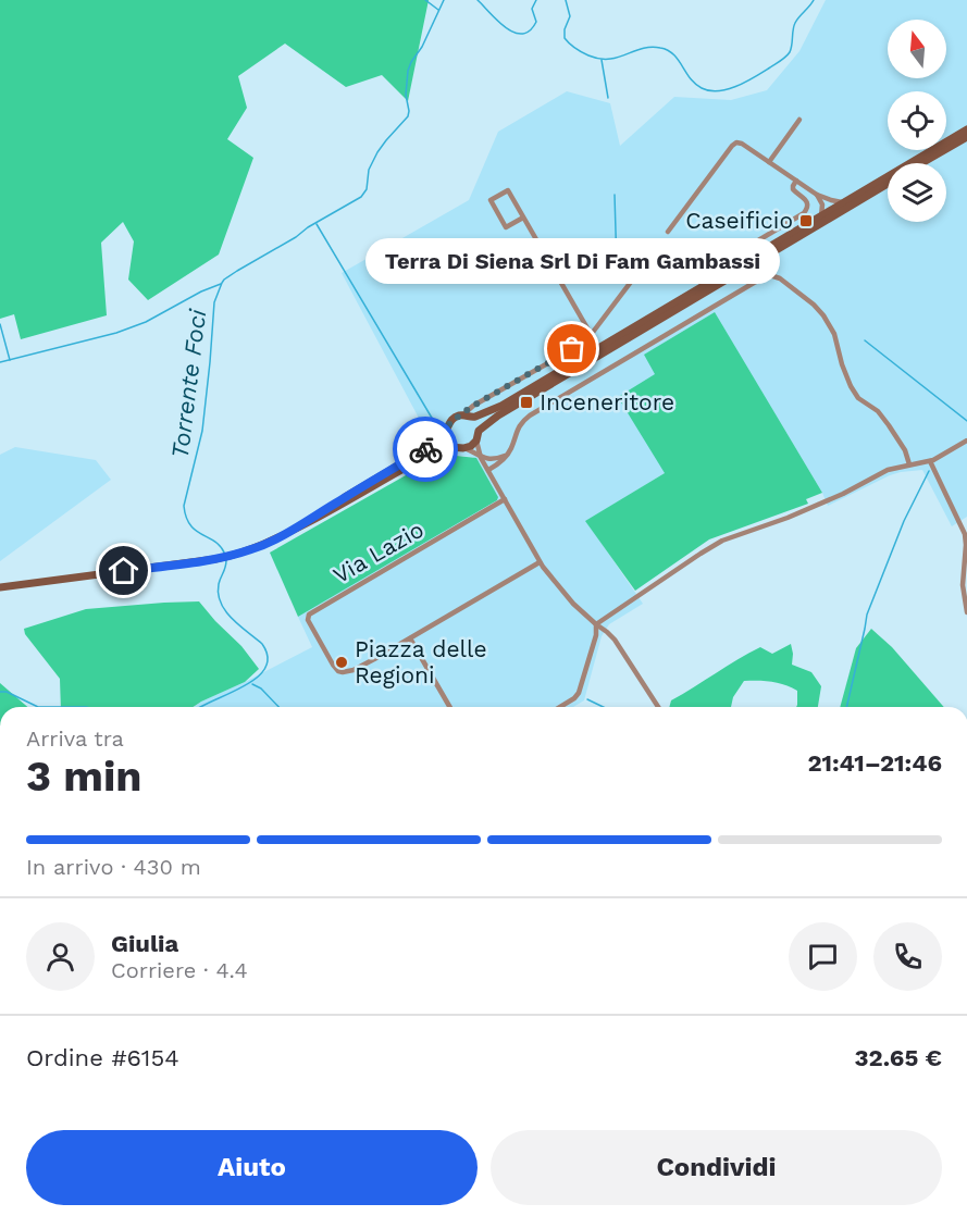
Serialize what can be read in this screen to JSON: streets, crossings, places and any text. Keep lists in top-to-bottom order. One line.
{"streets":{"street":["Via Lazio"]},"water":["Torrente Foci"],"places":{"transit":["Caseificio","Inceneritore"],"other":["Terra Di Siena Srl Di Fam Gambassi","Piazza delle Regioni"]},"north":"top","page":{"bubble":"Terra Di Siena Srl Di Fam Gambassi","heading":["3 min","Arriva tra","21:41–21:46"],"panel":["Giulia","Corriere · 4.4","Ordine #6154","32.65 €"],"bar":"In arrivo · 430 m","buttons":["Aiuto","Condividi"]}}
